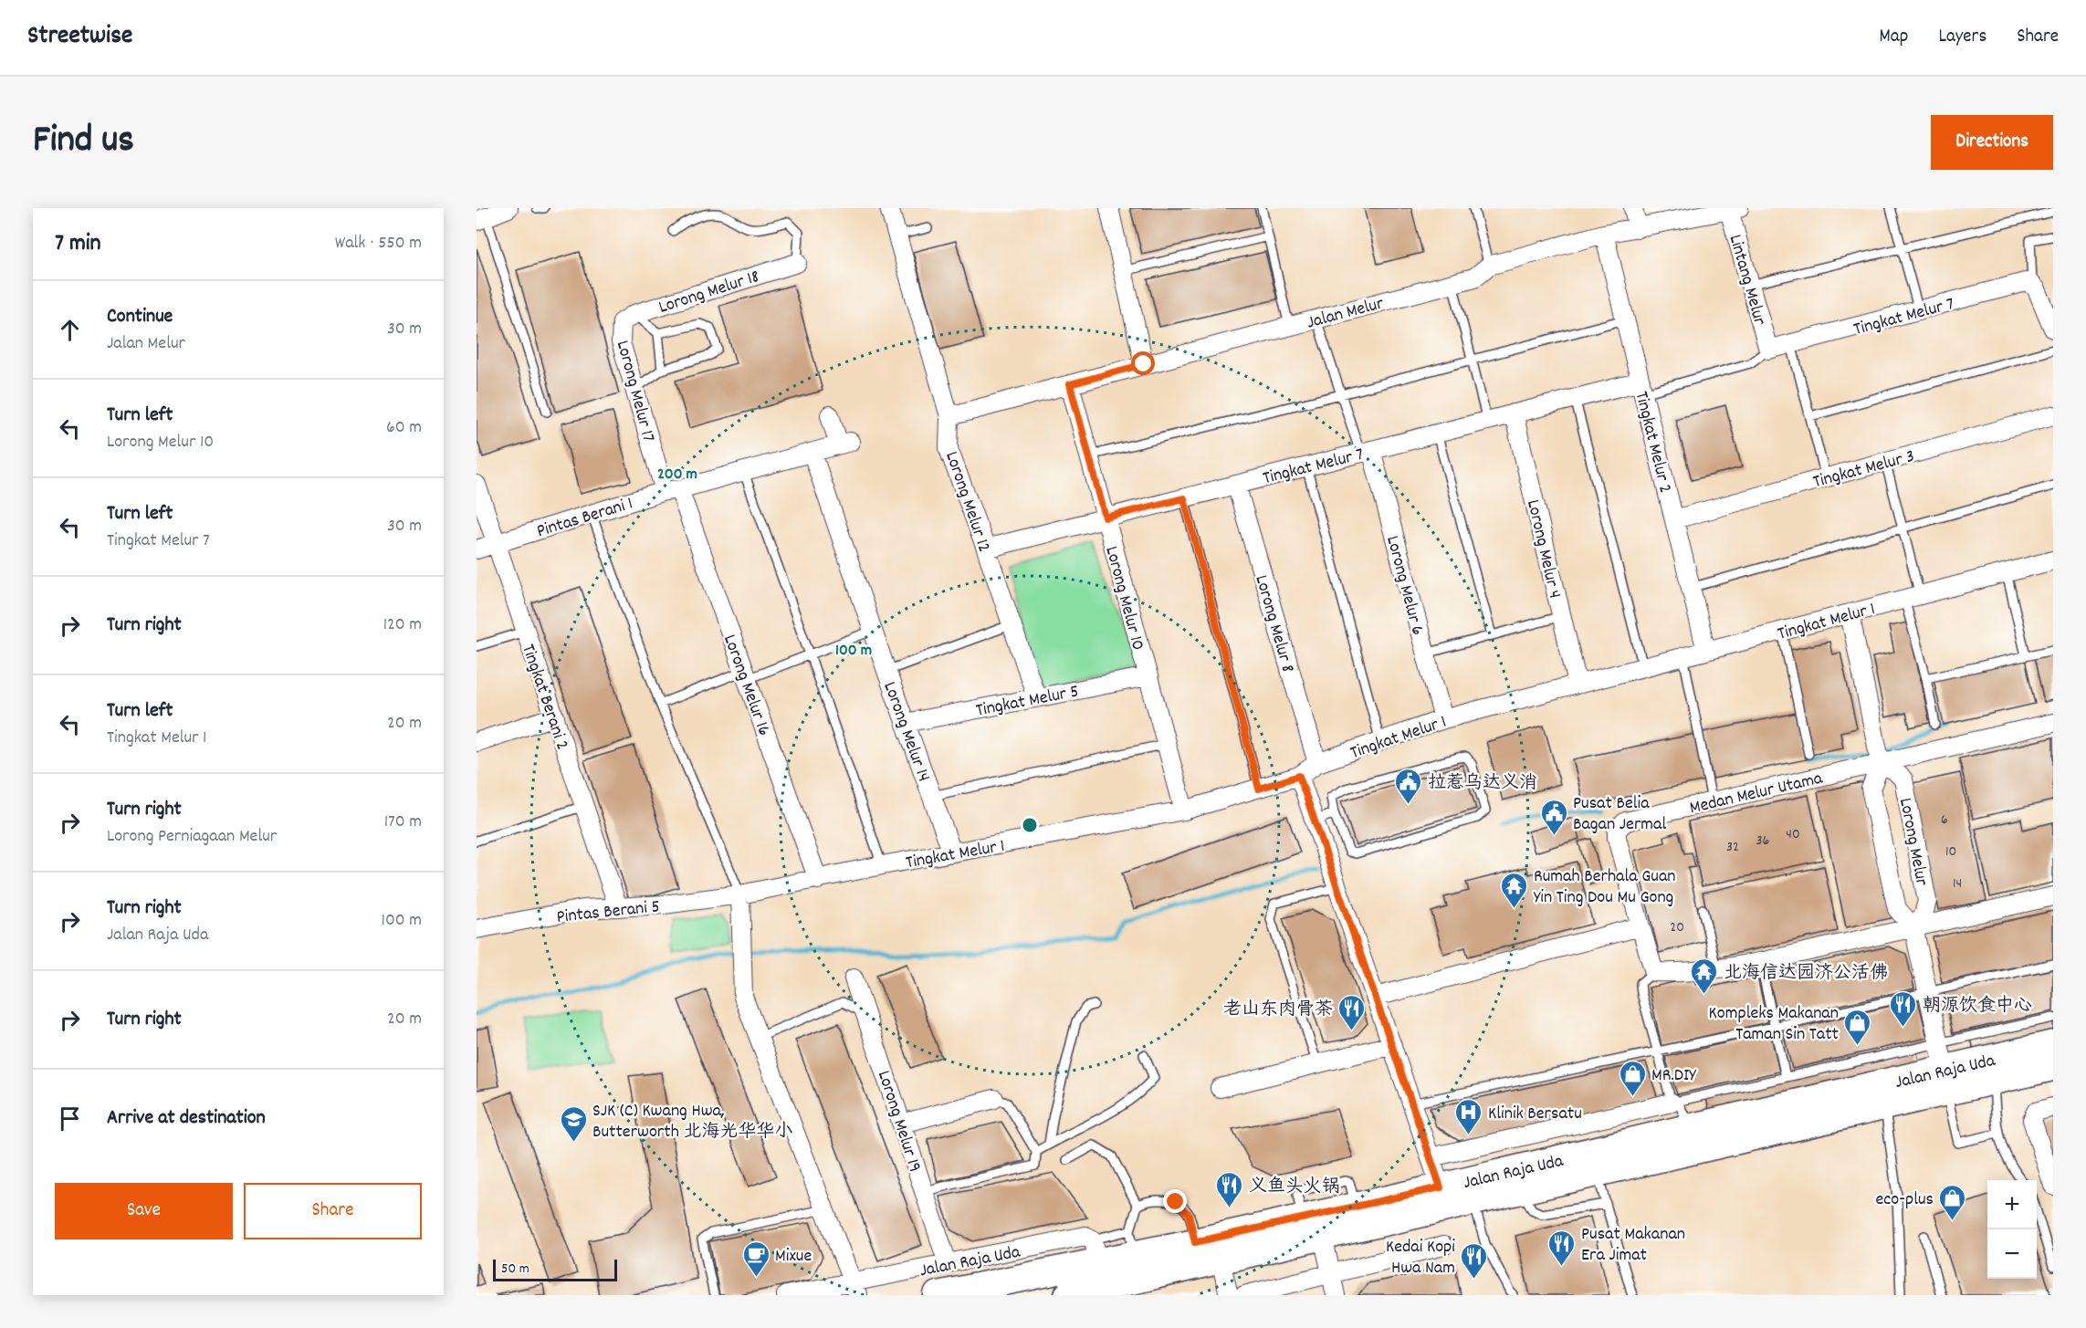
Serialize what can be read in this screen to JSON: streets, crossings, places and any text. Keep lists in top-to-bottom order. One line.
{"streets":{"main road":["Jalan Raja Uda"],"street":["Lintang Melur","Lorong Melur 18","Jalan Melur","Tingkat Melur 7","Lorong Melur 17","Tingkat Melur 2","Tingkat Melur 3","Lorong Melur 12","Pintas Berani 1","Lorong Melur 4","Lorong Melur 6","Lorong Melur 10","Tingkat Melur 1","Lorong Melur 8","Lorong Melur 16","Tingkat Berani 2","Tingkat Melur 5","Lorong Melur 14","Medan Melur Utama","Lorong Melur","Pintas Berani 5","Lorong Melur 19"]},"crossings":[["Lintang Melur","Jalan Melur"],["Lintang Melur","Tingkat Melur 7"],["Lorong Melur 18","Lorong Melur 17"],["Jalan Melur","Tingkat Melur 2"],["Jalan Melur","Lorong Melur 12"],["Jalan Melur","Lorong Melur 10"],["Tingkat Melur 7","Tingkat Melur 2"],["Tingkat Melur 7","Lorong Melur 12"],["Tingkat Melur 7","Lorong Melur 4"],["Tingkat Melur 7","Lorong Melur 6"],["Tingkat Melur 7","Lorong Melur 10"],["Tingkat Melur 7","Lorong Melur 8"],["Lorong Melur 17","Pintas Berani 1"],["Lorong Melur 17","Lorong Melur 16"],["Tingkat Melur 2","Tingkat Melur 3"],["Tingkat Melur 2","Tingkat Melur 1"],["Lorong Melur 12","Tingkat Melur 5"],["Pintas Berani 1","Lorong Melur 16"],["Pintas Berani 1","Tingkat Berani 2"],["Pintas Berani 1","Lorong Melur 14"],["Lorong Melur 4","Tingkat Melur 1"],["Lorong Melur 6","Tingkat Melur 1"],["Lorong Melur 10","Tingkat Melur 1"],["Lorong Melur 10","Tingkat Melur 5"],["Tingkat Melur 1","Lorong Melur 8"],["Tingkat Melur 1","Lorong Melur 16"],["Tingkat Melur 1","Lorong Melur 14"],["Tingkat Melur 1","Pintas Berani 5"],["Tingkat Berani 2","Pintas Berani 5"],["Tingkat Melur 5","Lorong Melur 14"],["Medan Melur Utama","Lorong Melur"],["Lorong Melur","Jalan Raja Uda"],["Jalan Raja Uda","Lorong Melur 19"]],"places":{"public building":["拉惹乌达义消","Pusat Belia Bagan Jermal"],"temple":["Rumah Berhala Guan Yin Ting Dou Mu Gong","北海信达园济公活佛"],"restaurant":["朝源饮食中心","老山东肉骨茶","义鱼头火锅","Pusat Makanan Era Jimat","Kedai Kopi Hwa Nam"],"shop":["Kompleks Makanan Taman Sin Tatt","MR.DIY","eco-plus"],"hospital":["Klinik Bersatu"],"school or university":["SJK (C) Kwang Hwa, Butterworth 北海光华华小"],"cafe":["Mixue"]},"house_numbers":["6","40","36","32","10","14","20"],"scale_bar":"50 m","page":{"header":"Streetwise","nav":["Map","Layers","Share"],"title":"Find us","buttons":["Directions",["Save","Share"]],"heading":["7 min","Walk · 550 m"],"list":[["Continue","Jalan Melur","30 m"],["Turn left","Lorong Melur 10","60 m"],["Turn left","Tingkat Melur 7","30 m"],["Turn right","120 m"],["Turn left","Tingkat Melur 1","20 m"],["Turn right","Lorong Perniagaan Melur","170 m"],["Turn right","Jalan Raja Uda","100 m"],["Turn right","20 m"],"Arrive at destination"],"map_buttons":["+","−"],"scale":"50 m"},"rings":["200 m","100 m"]}
